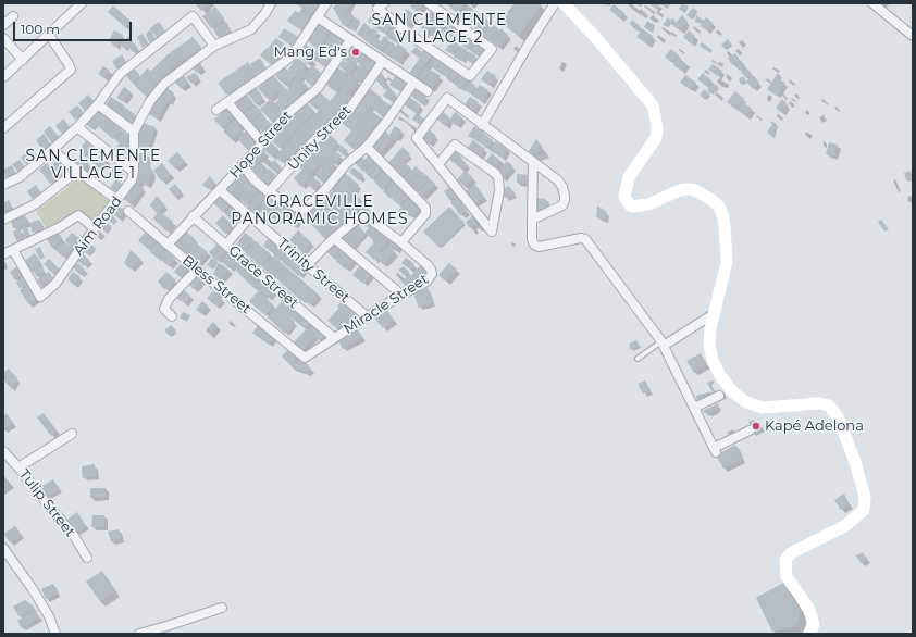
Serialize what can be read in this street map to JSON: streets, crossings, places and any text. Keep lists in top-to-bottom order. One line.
{"streets":{"street":["Unity Street","Hope Street","Aim Road","Trinity Street","Grace Street","Bless Street","Miracle Street","Tulip Street"]},"crossings":[["Hope Street","Trinity Street"],["Hope Street","Grace Street"],["Hope Street","Bless Street"],["Trinity Street","Miracle Street"],["Grace Street","Miracle Street"],["Bless Street","Miracle Street"]],"districts":["SAN CLEMENTE VILLAGE 2","SAN CLEMENTE VILLAGE 1","GRACEVILLE PANORAMIC HOMES"],"places":["Mang Ed's","Kapé Adelona"],"scale_bar":"100 m"}
